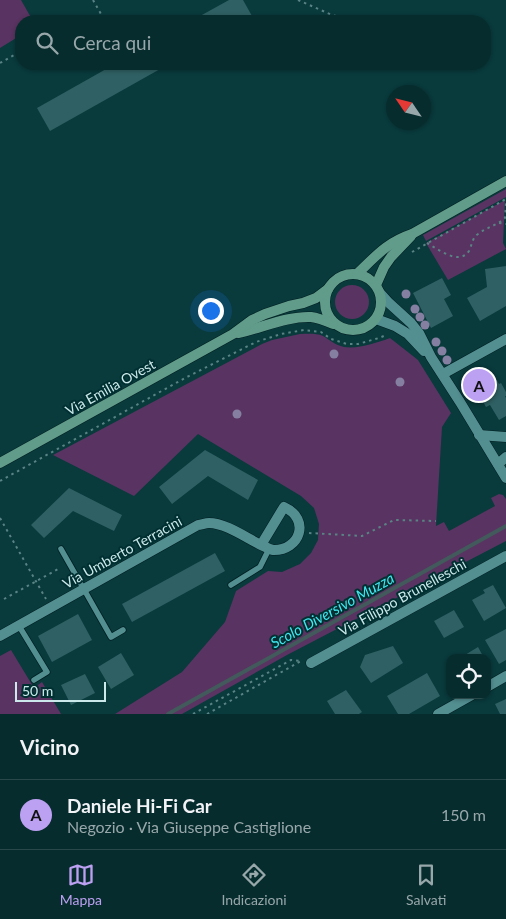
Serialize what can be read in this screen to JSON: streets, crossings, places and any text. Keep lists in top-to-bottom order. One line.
{"streets":{"main road":["Via Emilia Ovest"],"street":["Via Umberto Terracini","Via Filippo Brunelleschi"]},"water":["Scolo Diversivo Muzza"],"scale_bar":"50 m","north":"top left","page":{"search":"Cerca qui","pins":"A","scale":"50 m","heading":"Vicino","list":[{"mark":"A","name":"Daniele Hi-Fi Car","note":"Negozio · Via Giuseppe Castiglione","value":"150 m"}],"nav":["Mappa","Indicazioni","Salvati"]}}
